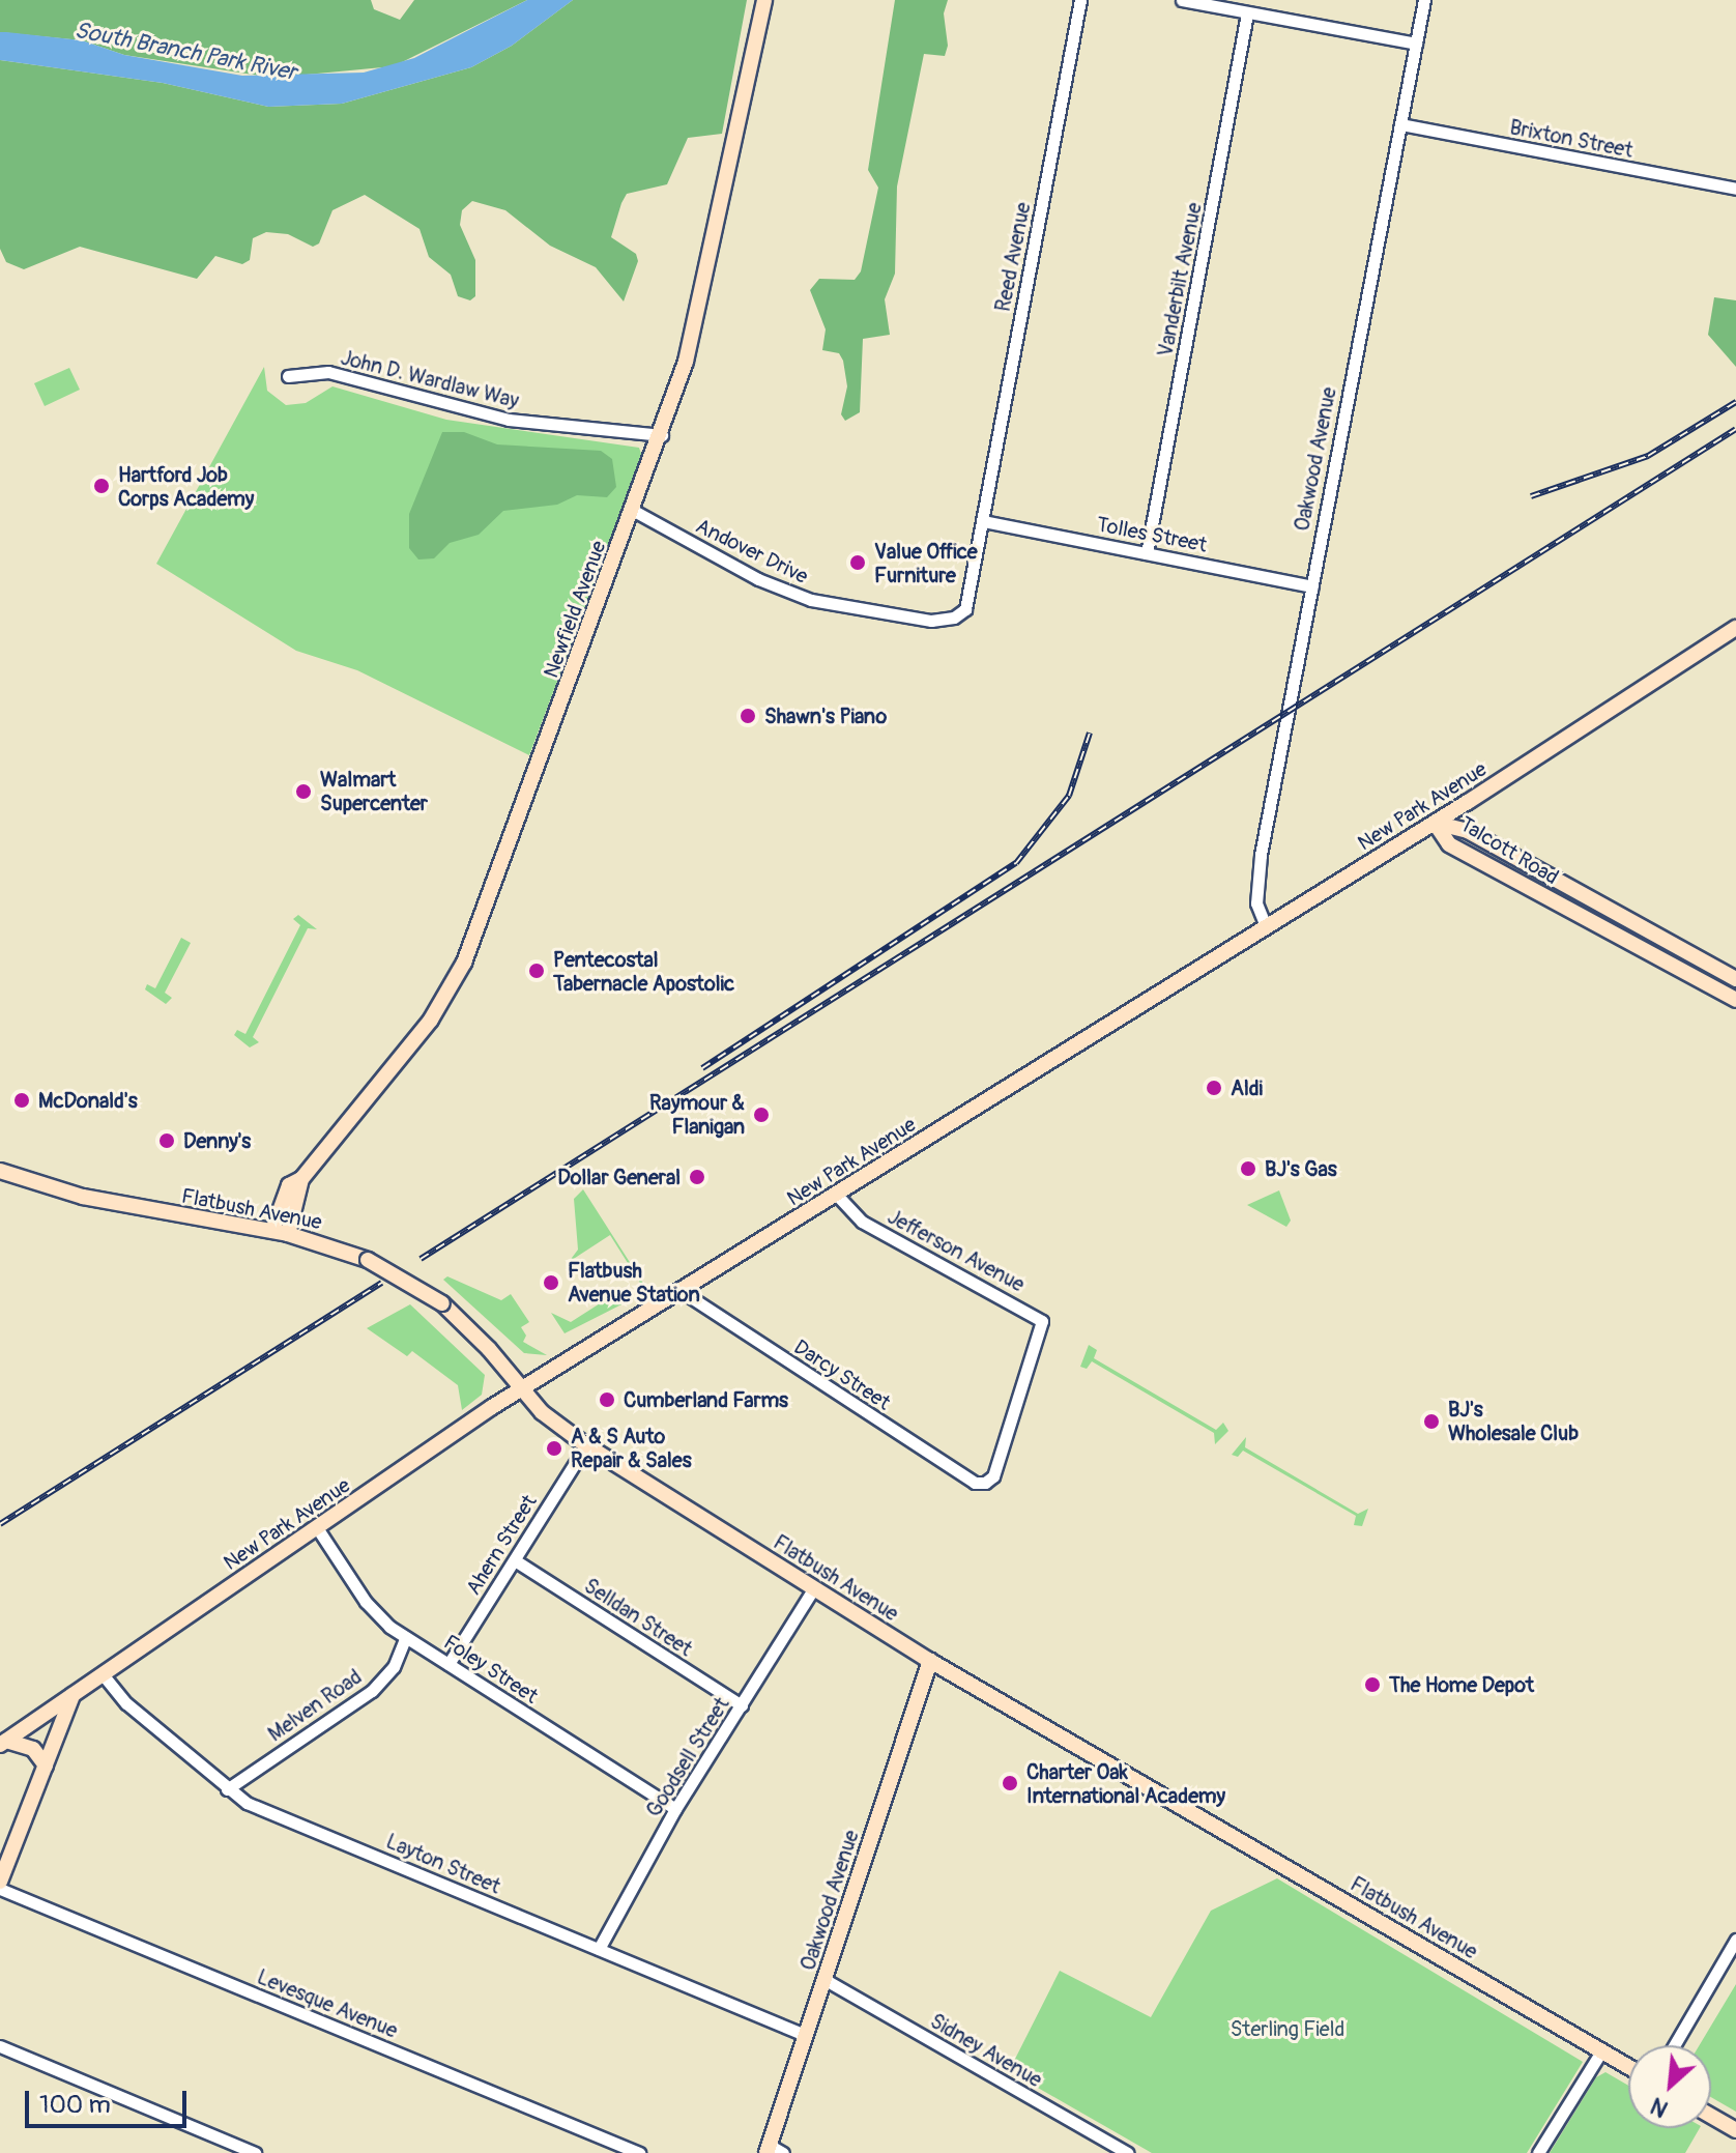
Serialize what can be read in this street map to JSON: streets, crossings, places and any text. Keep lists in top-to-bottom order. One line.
{"streets":{"street":["Brixton Street","Reed Avenue","Vanderbilt Avenue","John D. Wardlaw Way","Oakwood Avenue","Tolles Street","Andover Drive","Newfield Avenue","New Park Avenue","Talcott Road","Flatbush Avenue","Jefferson Avenue","Darcy Street","Ahern Street","Selldan Street","Foley Street","Melven Road","Goodsell Street","Layton Street","Levesque Avenue","Sidney Avenue"]},"crossings":[["Brixton Street","Oakwood Avenue"],["Reed Avenue","Tolles Street"],["Reed Avenue","Andover Drive"],["Vanderbilt Avenue","Tolles Street"],["John D. Wardlaw Way","Newfield Avenue"],["Oakwood Avenue","Tolles Street"],["Oakwood Avenue","New Park Avenue"],["Oakwood Avenue","Flatbush Avenue"],["Oakwood Avenue","Layton Street"],["Oakwood Avenue","Sidney Avenue"],["Tolles Street","Andover Drive"],["Andover Drive","Newfield Avenue"],["Newfield Avenue","Flatbush Avenue"],["New Park Avenue","Talcott Road"],["New Park Avenue","Flatbush Avenue"],["New Park Avenue","Jefferson Avenue"],["New Park Avenue","Darcy Street"],["New Park Avenue","Foley Street"],["New Park Avenue","Layton Street"],["Flatbush Avenue","Ahern Street"],["Flatbush Avenue","Goodsell Street"],["Jefferson Avenue","Darcy Street"],["Ahern Street","Selldan Street"],["Ahern Street","Foley Street"],["Selldan Street","Goodsell Street"],["Foley Street","Melven Road"],["Foley Street","Goodsell Street"],["Melven Road","Layton Street"],["Goodsell Street","Layton Street"]],"water":["South Branch Park River"],"parks":["Sterling Field"],"places":["Hartford Job Corps Academy","Value Office Furniture","Shawn's Piano","Walmart Supercenter","Pentecostal Tabernacle Apostolic","Aldi","McDonald's","Raymour & Flanigan","Denny's","BJ's Gas","Dollar General","Flatbush Avenue Station","Cumberland Farms","BJ's Wholesale Club","A & S Auto Repair & Sales","The Home Depot","Charter Oak International Academy"],"scale_bar":"100 m","north":"bottom left"}
